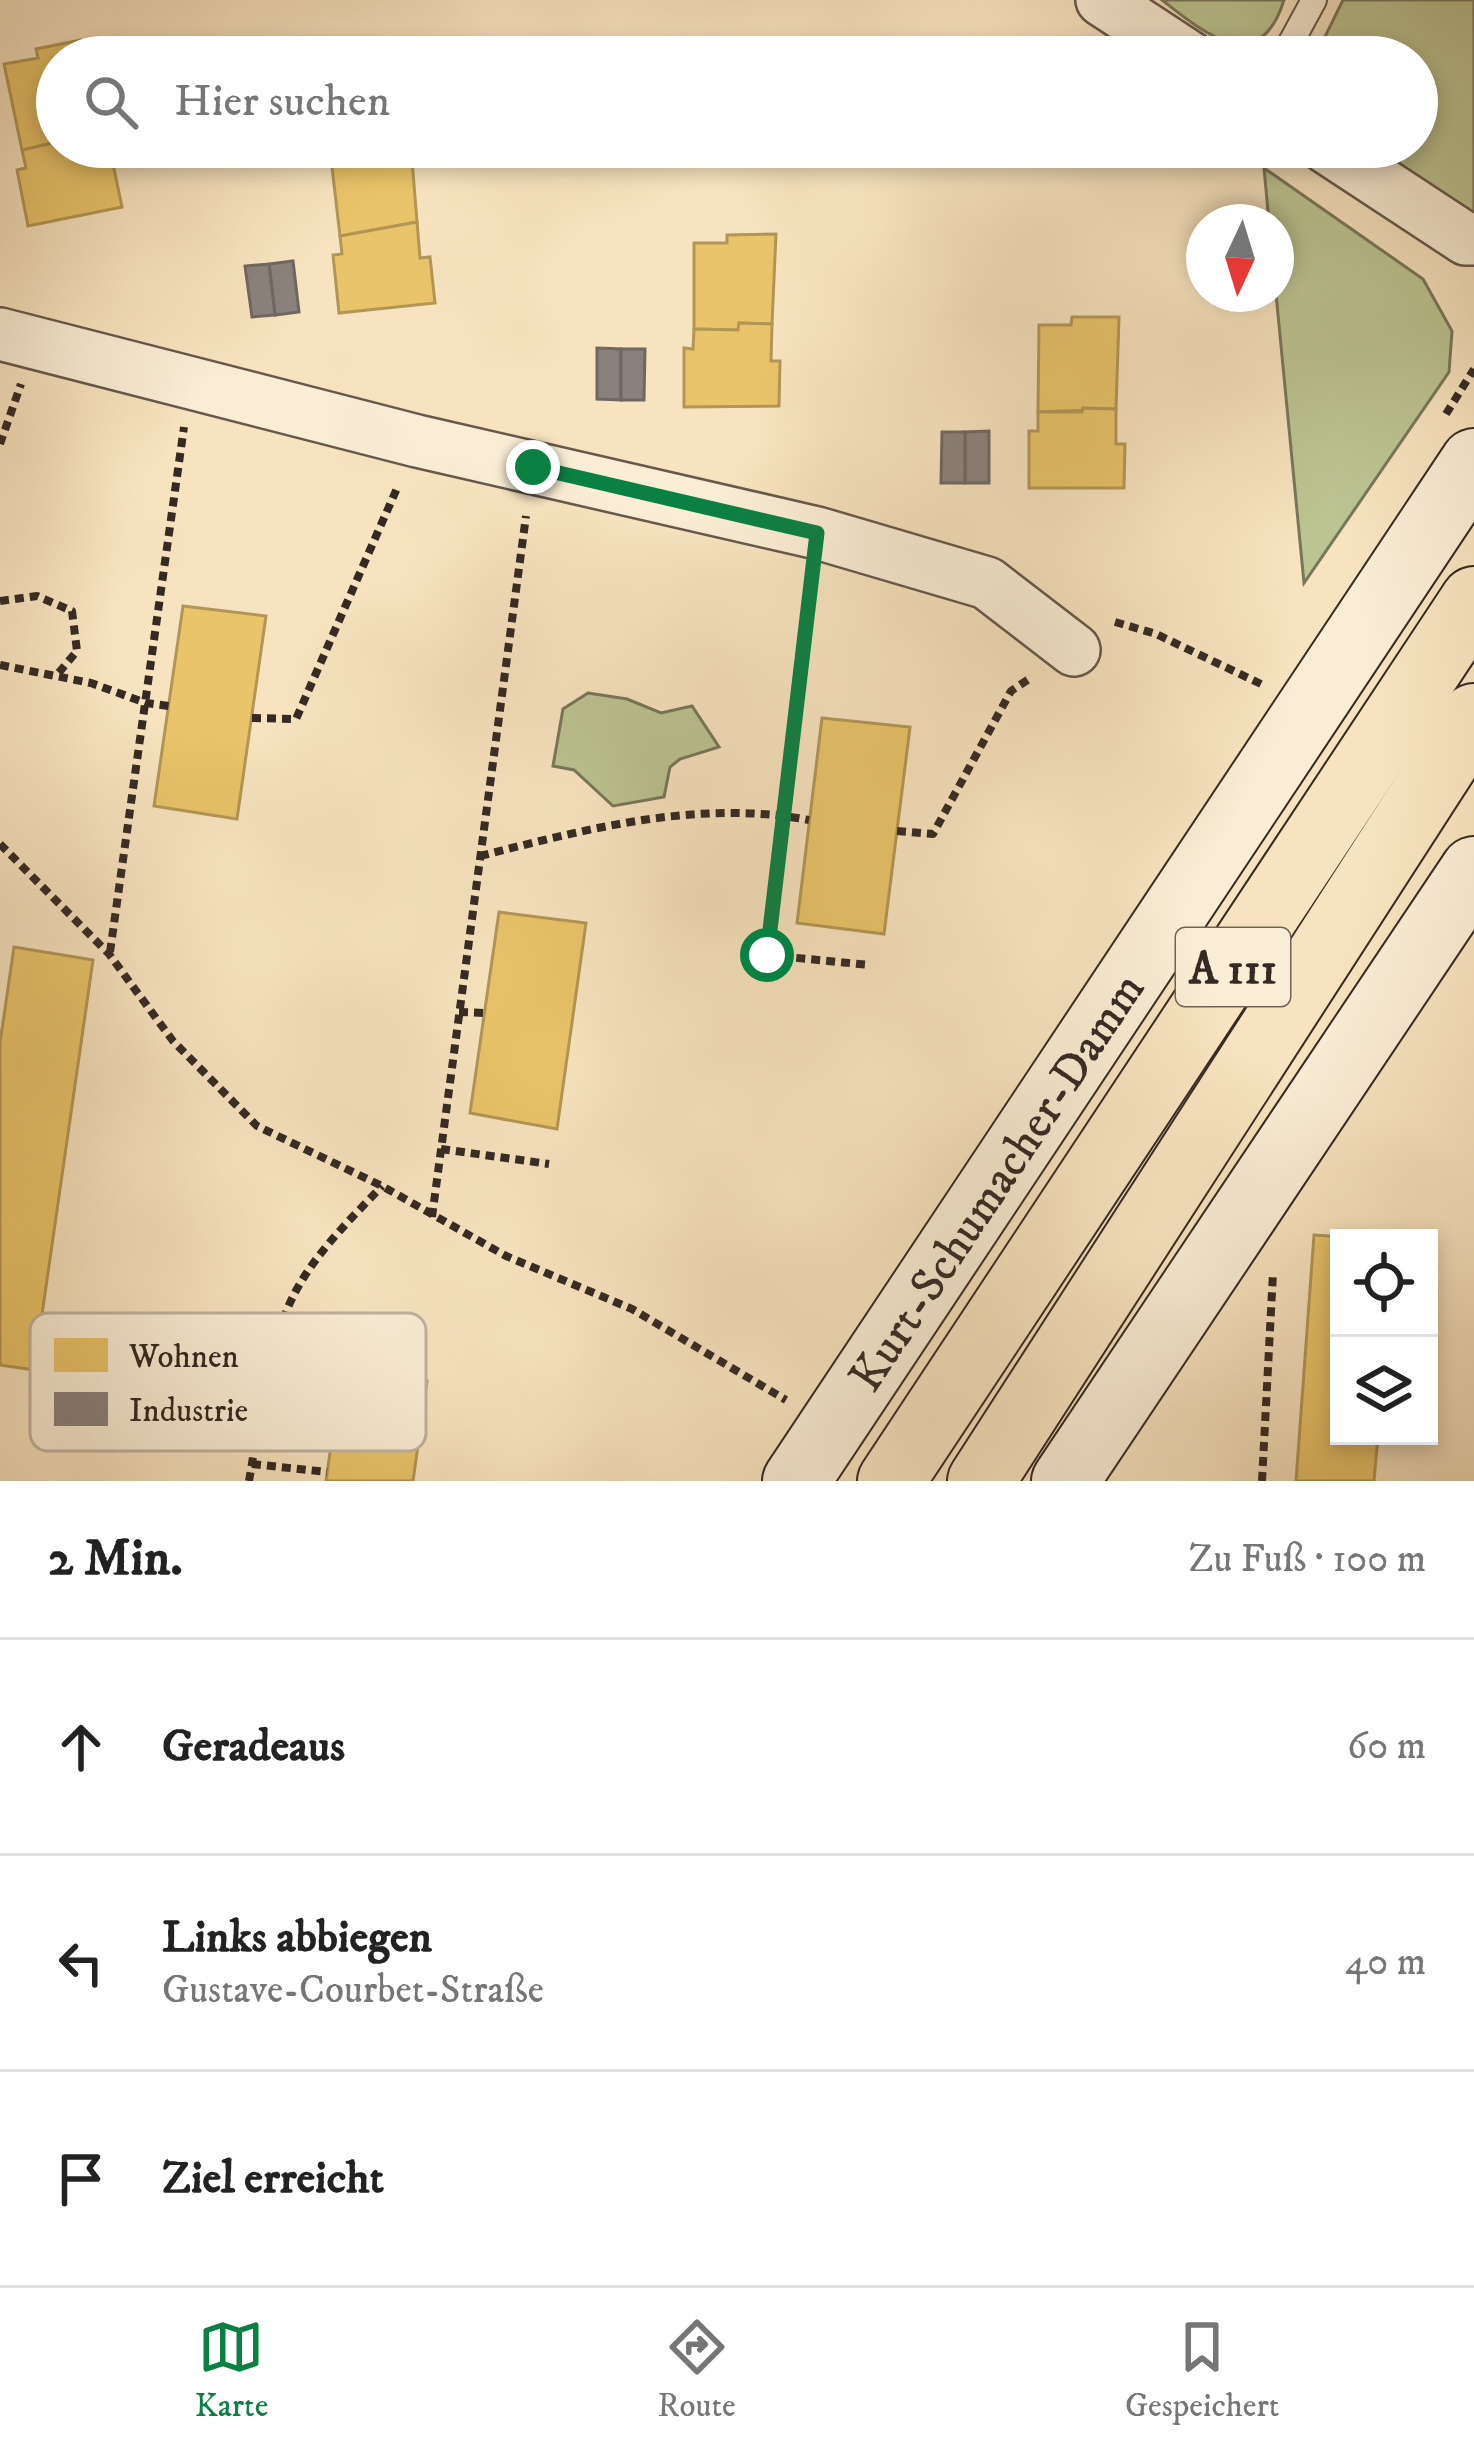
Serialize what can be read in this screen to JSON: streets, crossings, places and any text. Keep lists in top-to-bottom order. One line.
{"streets":{"highway":["A 111"],"main road":["Kurt-Schumacher-Damm"]},"legend":["Wohnen","Industrie"],"north":"bottom","page":{"search":"Hier suchen","heading":["2 Min.","Zu Fuß · 100 m"],"list":[["Geradeaus","60 m"],["Links abbiegen","Gustave-Courbet-Straße","40 m"],"Ziel erreicht"],"nav":["Karte","Route","Gespeichert"]}}
